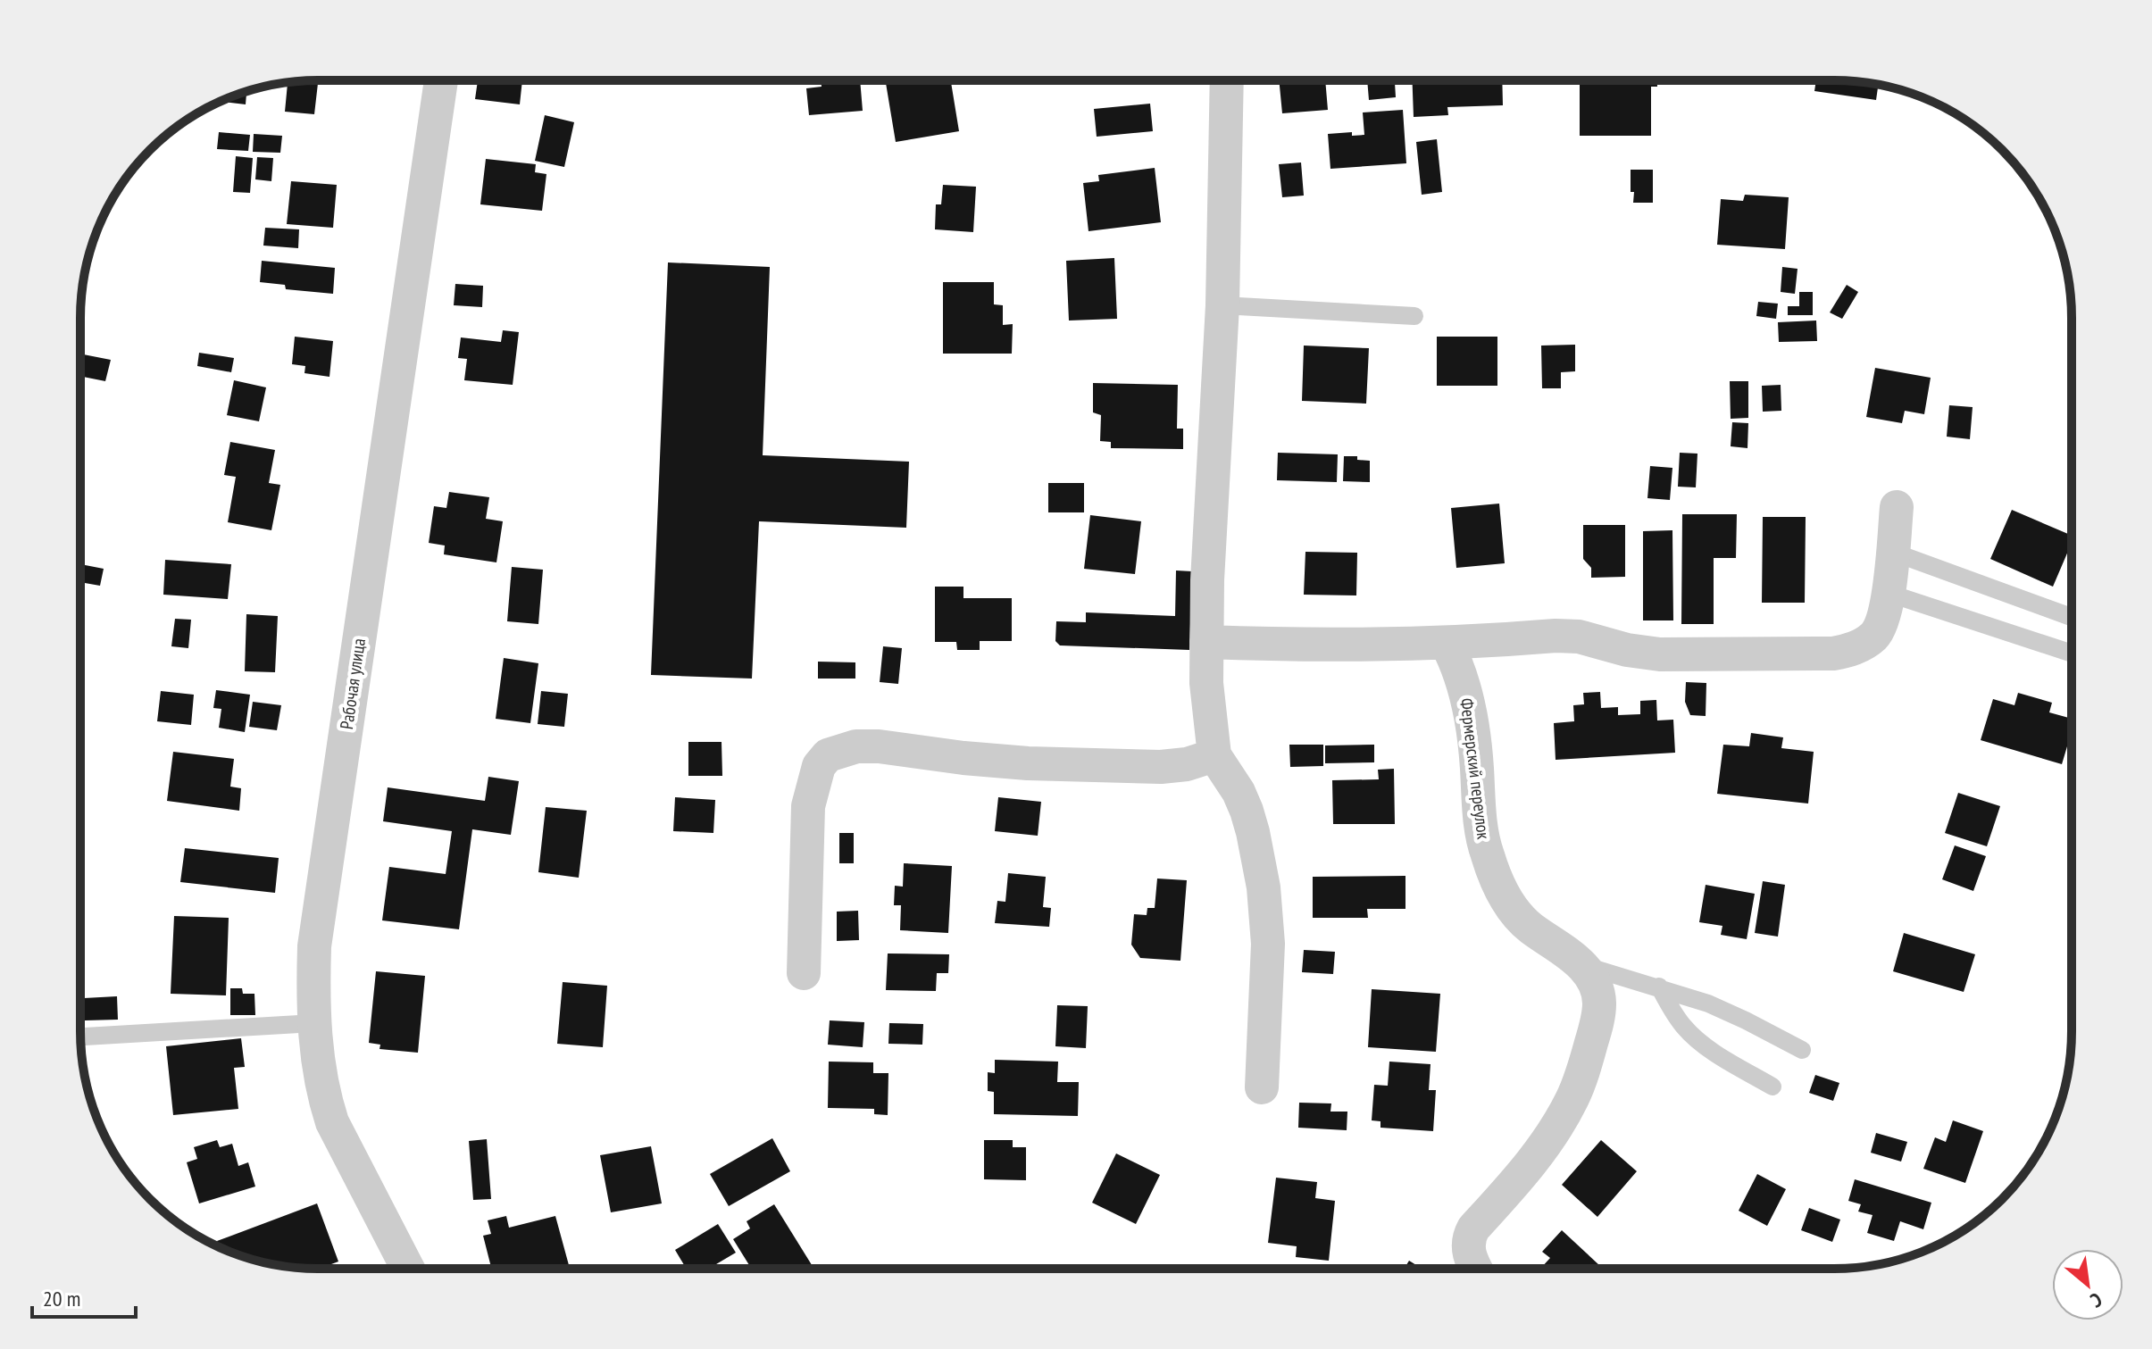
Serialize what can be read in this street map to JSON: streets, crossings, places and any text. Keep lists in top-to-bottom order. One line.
{"streets":{"street":["Рабочая улица","Фермерский переулок"]},"scale_bar":"20 m","north":"bottom right"}
